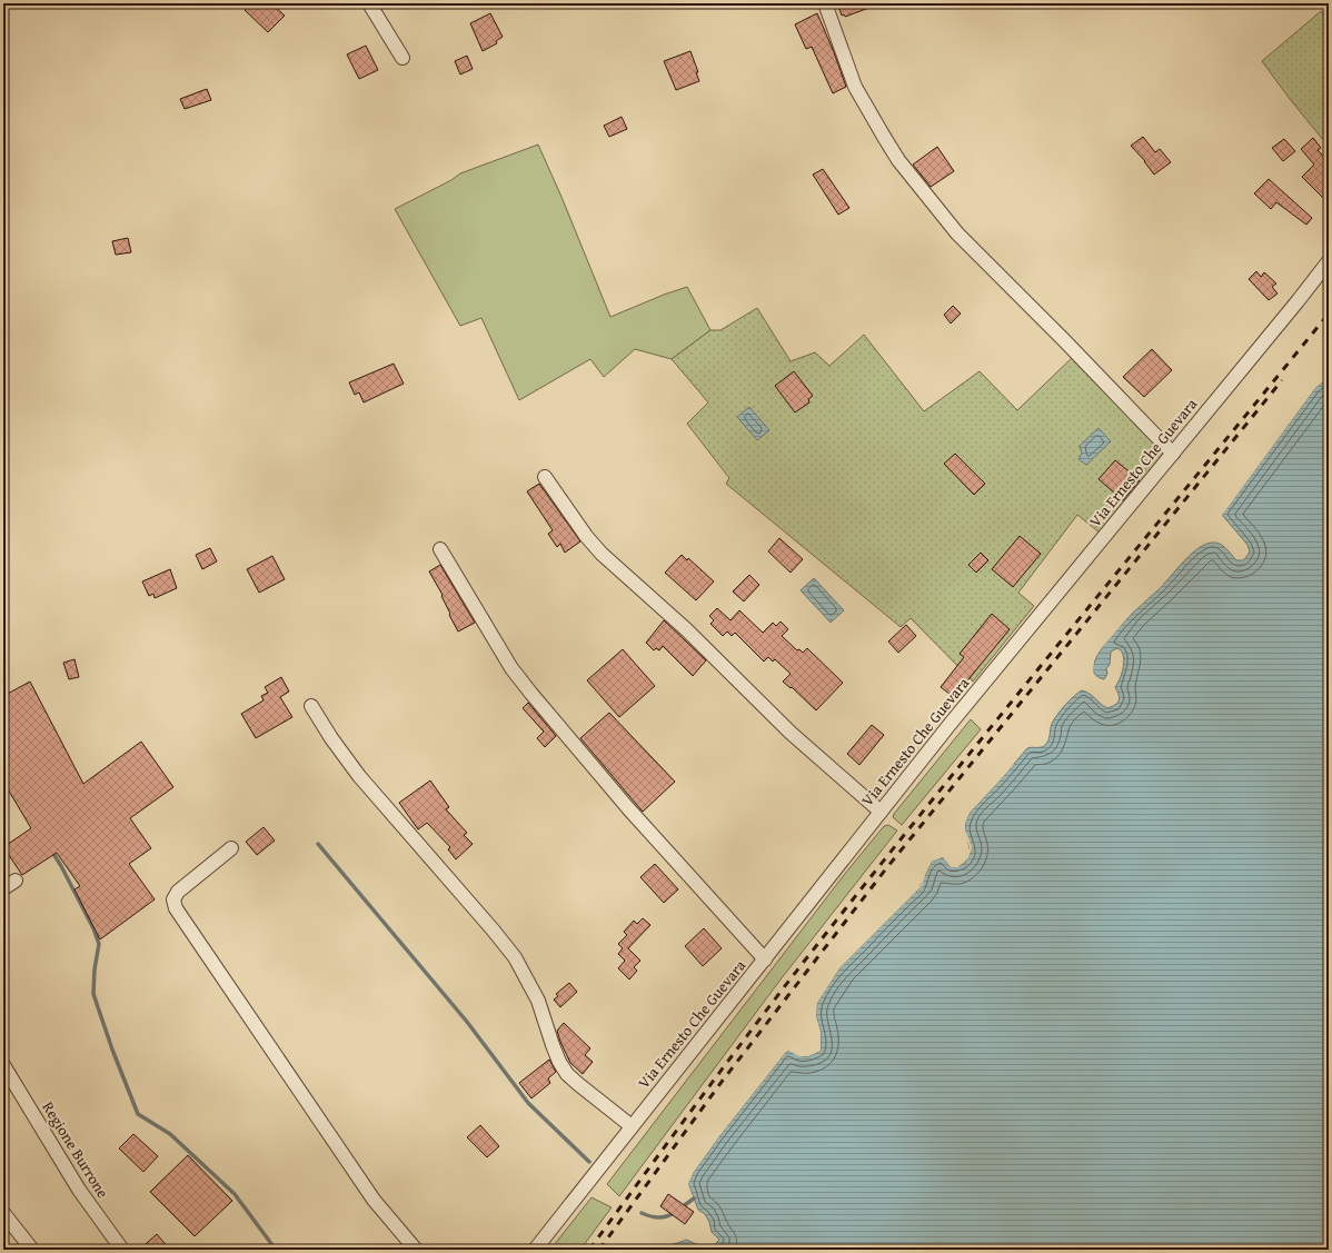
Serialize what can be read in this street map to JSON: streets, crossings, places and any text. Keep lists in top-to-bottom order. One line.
{"streets":{"street":["Via Ernesto Che Guevara","Regione Burrone"]}}
